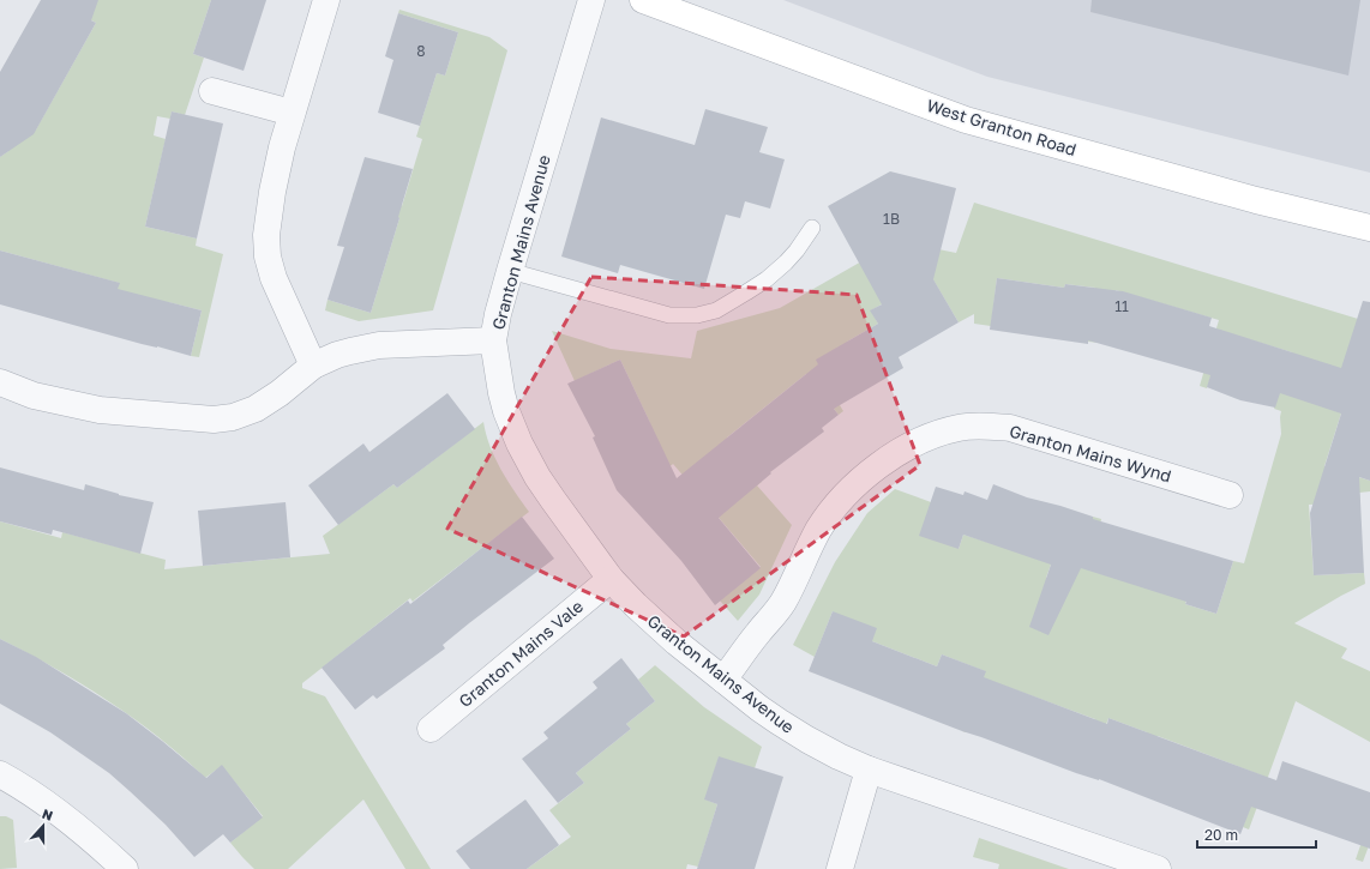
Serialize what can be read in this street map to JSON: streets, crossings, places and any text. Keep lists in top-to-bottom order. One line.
{"streets":{"street":["West Granton Road","Granton Mains Avenue","Granton Mains Wynd","Granton Mains Vale"]},"crossings":[["Granton Mains Avenue","Granton Mains Wynd"],["Granton Mains Avenue","Granton Mains Vale"]],"house_numbers":["8","1B","11"],"scale_bar":"20 m","north":"top"}
